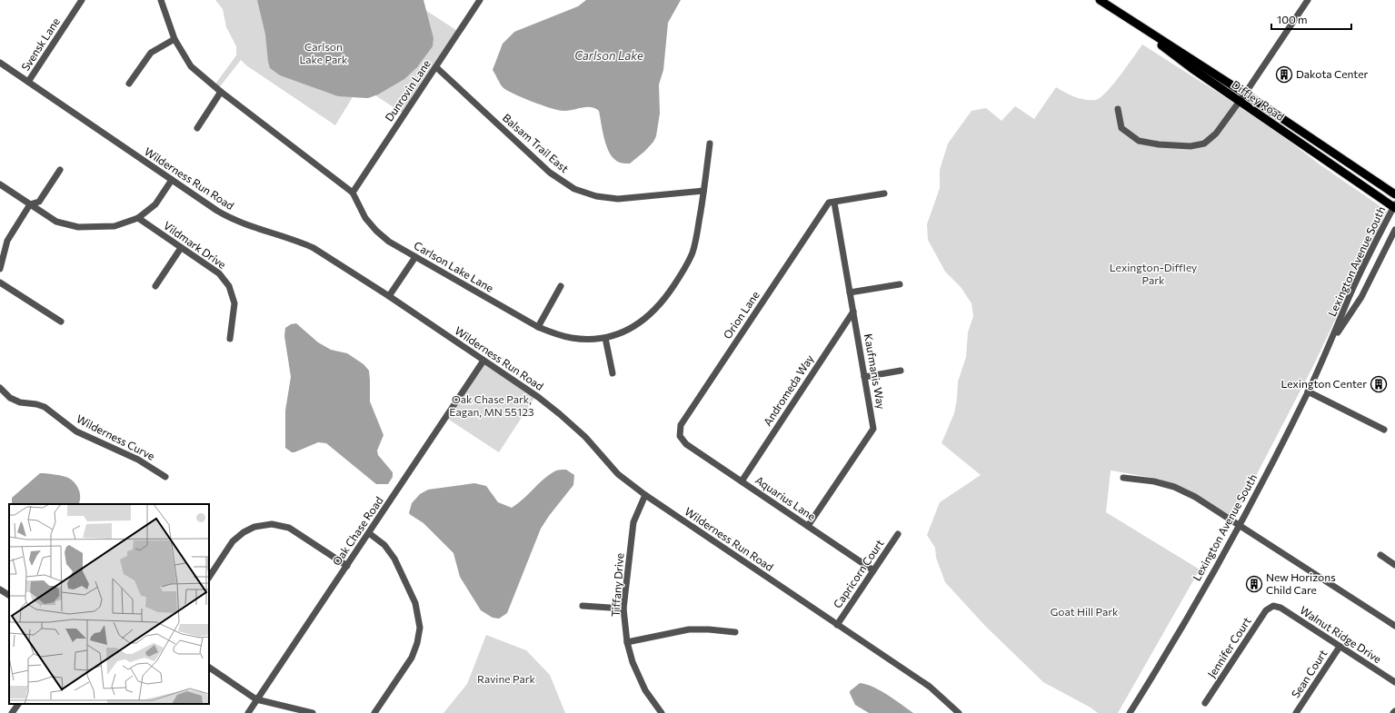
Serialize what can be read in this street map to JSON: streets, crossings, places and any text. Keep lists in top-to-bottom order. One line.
{"streets":{"main road":["Diffley Road"],"street":["Svensk Lane","Dunrovin Lane","Balsam Trail East","Wilderness Run Road","Vildmark Drive","Lexington Avenue South","Carlson Lake Lane","Orion Lane","Kaufmanis Way","Andromeda Way","Wilderness Curve","Aquarius Lane","Oak Chase Road","Capricorn Court","Tiffany Drive","Walnut Ridge Drive","Jennifer Court","Sean Court"]},"crossings":[["Svensk Lane","Wilderness Run Road"],["Dunrovin Lane","Balsam Trail East"],["Dunrovin Lane","Carlson Lake Lane"],["Diffley Road","Lexington Avenue South"],["Balsam Trail East","Carlson Lake Lane"],["Wilderness Run Road","Oak Chase Road"],["Wilderness Run Road","Capricorn Court"],["Wilderness Run Road","Tiffany Drive"],["Orion Lane","Kaufmanis Way"],["Orion Lane","Aquarius Lane"],["Kaufmanis Way","Andromeda Way"],["Kaufmanis Way","Aquarius Lane"],["Andromeda Way","Aquarius Lane"],["Aquarius Lane","Capricorn Court"],["Walnut Ridge Drive","Jennifer Court"],["Walnut Ridge Drive","Sean Court"]],"water":["Carlson Lake"],"parks":["Carlson Lake Park","Lexington-Diffley Park","Oak Chase Park, Eagan, MN 55123","Goat Hill Park","Ravine Park"],"places":{"building":["Dakota Center","Lexington Center","New Horizons Child Care"]},"scale_bar":"100 m"}
